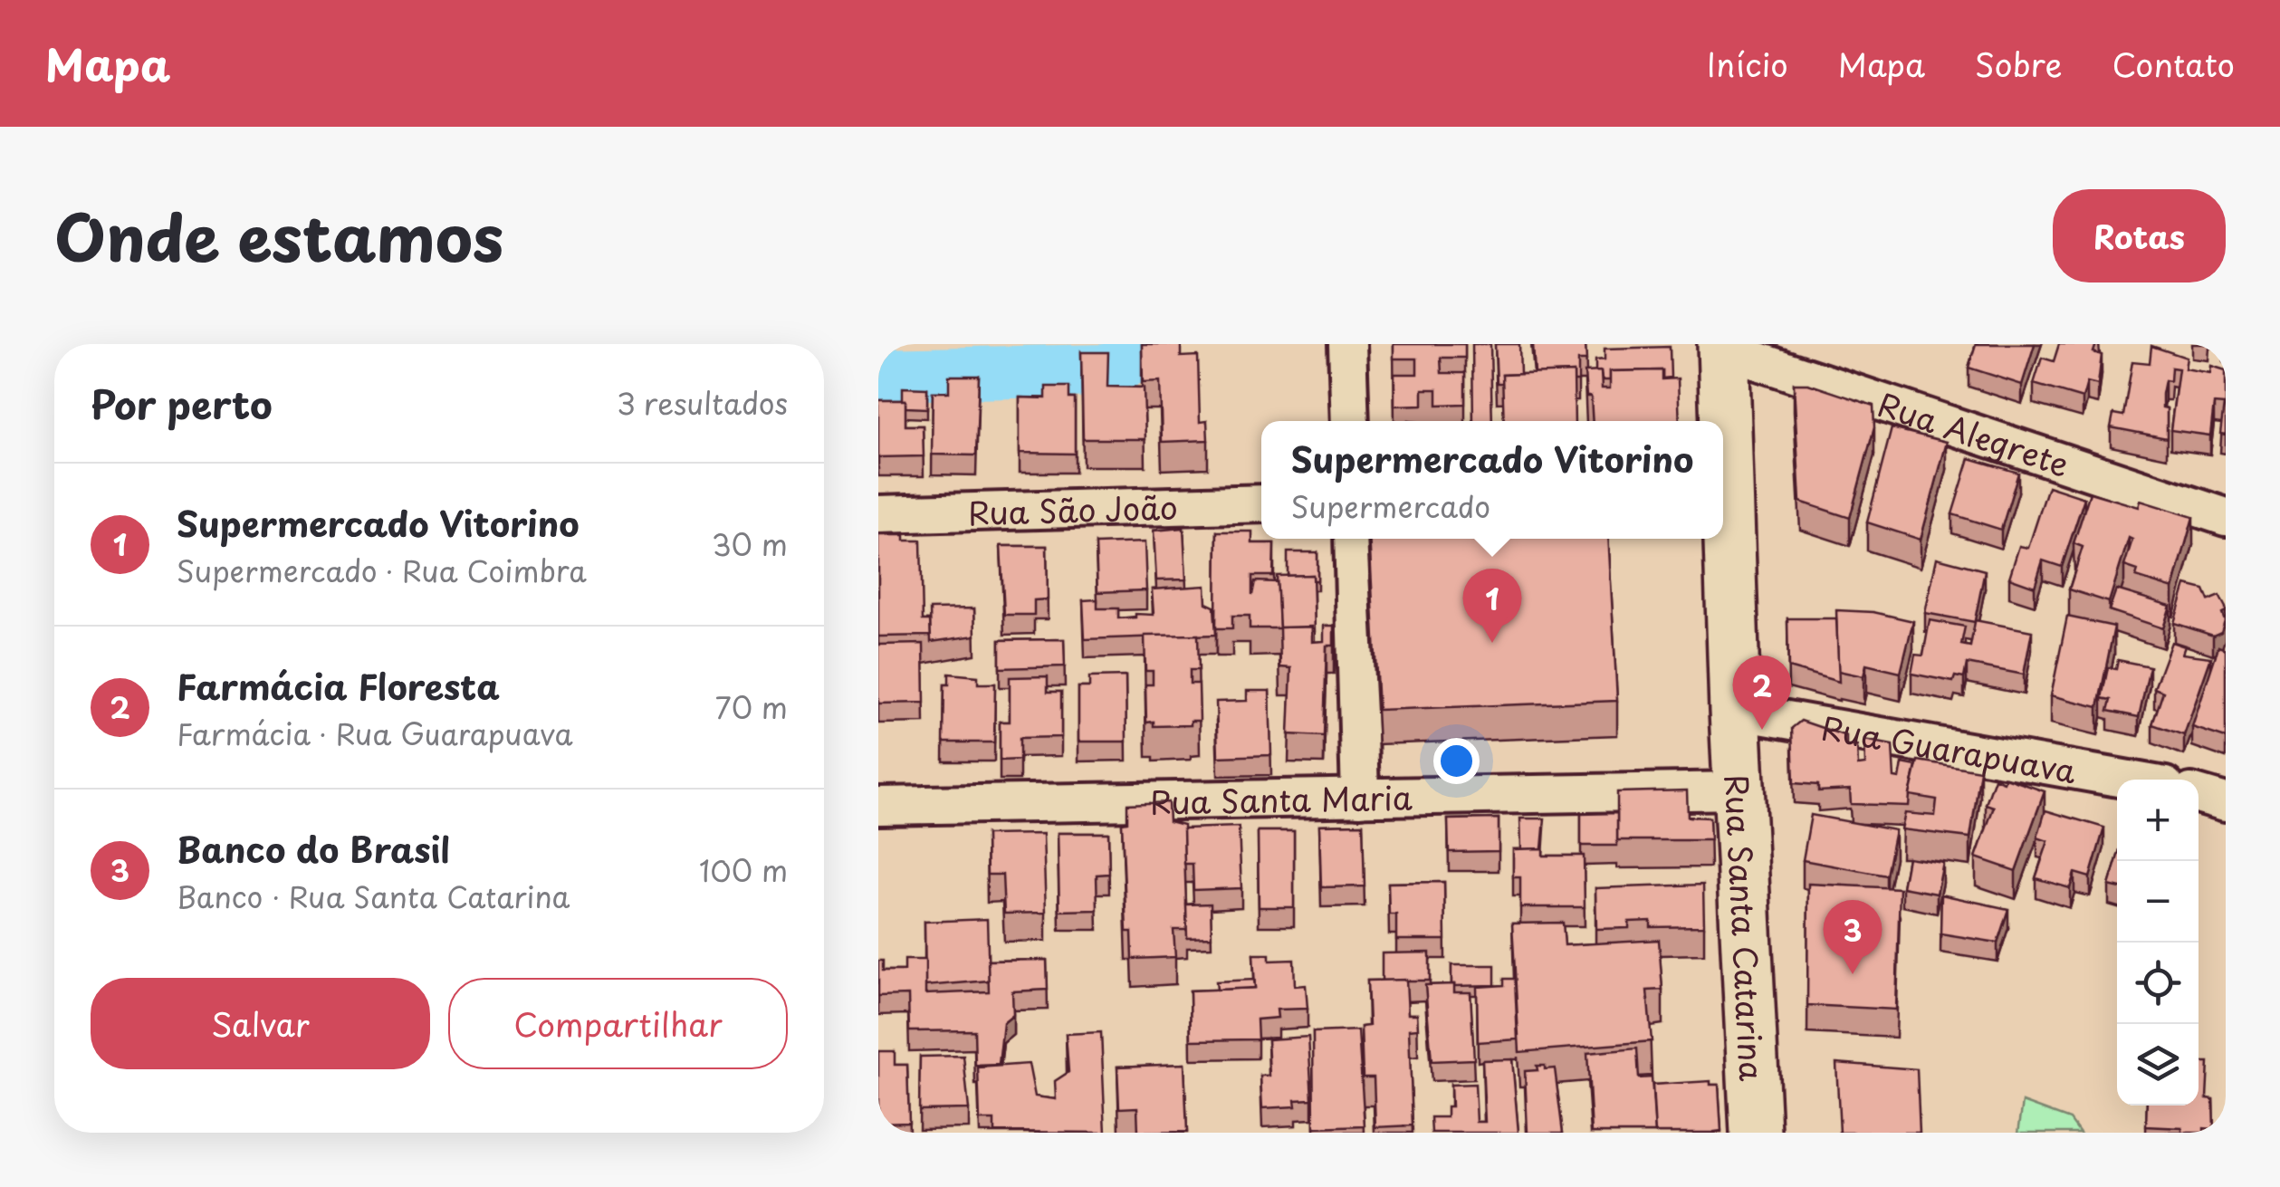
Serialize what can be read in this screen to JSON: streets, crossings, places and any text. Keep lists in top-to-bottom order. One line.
{"streets":{"main road":["Rua Santa Catarina"],"street":["Rua Alegrete","Rua São João","Rua Guarapuava","Rua Santa Maria"]},"crossings":[["Rua Alegrete","Rua Santa Catarina"],["Rua Guarapuava","Rua Santa Catarina"],["Rua Santa Maria","Rua Santa Catarina"]],"page":{"header":"Mapa","nav":["Início","Mapa","Sobre","Contato"],"title":"Onde estamos","buttons":["Rotas",["Salvar","Compartilhar"]],"heading":["Por perto","3 resultados"],"popup":["Supermercado Vitorino","Supermercado"],"list":[{"mark":"1","name":"Supermercado Vitorino","note":"Supermercado · Rua Coimbra","value":"30 m"},{"mark":"2","name":"Farmácia Floresta","note":"Farmácia · Rua Guarapuava","value":"70 m"},{"mark":"3","name":"Banco do Brasil","note":"Banco · Rua Santa Catarina","value":"100 m"}],"pins":["1","2","3"],"map_buttons":["+","−"]}}
